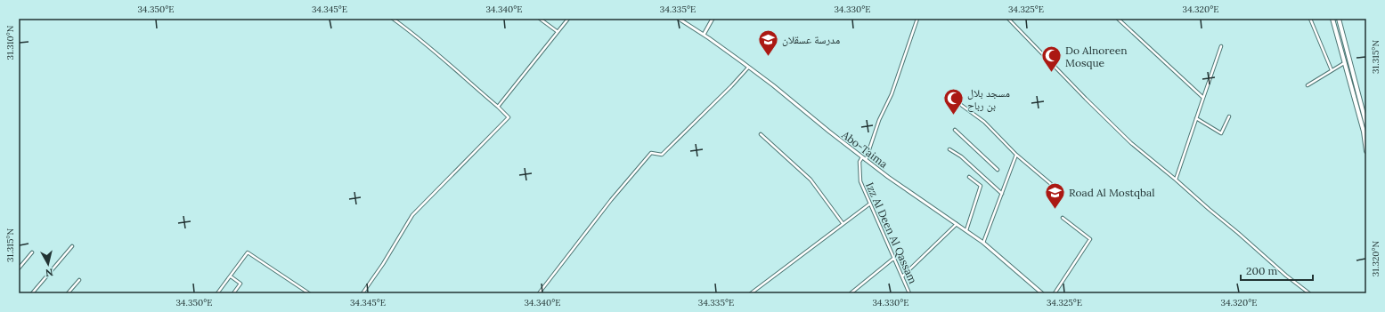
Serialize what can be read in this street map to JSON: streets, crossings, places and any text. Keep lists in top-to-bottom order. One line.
{"streets":{"street":["Abo-Taima","Izz Al Deen Al Qassam"]},"crossings":[["Abo-Taima","Izz Al Deen Al Qassam"]],"places":{"school or university":["مدرسة عسقلان","Road Al Mostqbal"],"mosque":["Do Alnoreen Mosque","مسجد بلال بن رباح"]},"scale_bar":"200 m","north":"bottom","coordinates":["34.350°E","34.345°E","34.340°E","34.335°E","34.330°E","34.325°E","34.320°E","31.310°N","31.315°N","31.320°N"]}
